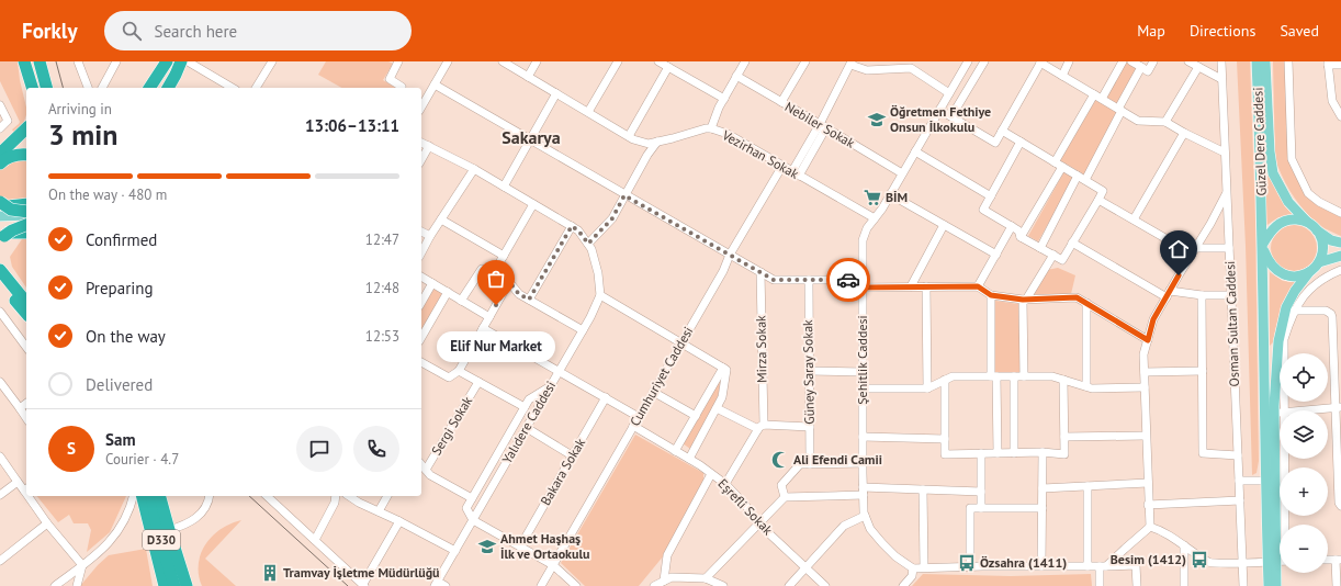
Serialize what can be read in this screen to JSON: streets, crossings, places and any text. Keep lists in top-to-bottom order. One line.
{"streets":{"highway":["D330"],"main road":["Güzel Dere Caddesi"],"street":["Nebiler Sokak","Vezirhan Sokak","Osman Sultan Caddesi","Mirza Sokak","Şehitlik Caddesi","Güney Saray Sokak","Cumhuriyet Caddesi","Yalıdere Caddesi","Sergi Sokak","Bakara Sokak","Eşrefli Sokak"]},"crossings":[["Nebiler Sokak","Şehitlik Caddesi"],["Vezirhan Sokak","Şehitlik Caddesi"],["Vezirhan Sokak","Cumhuriyet Caddesi"],["Cumhuriyet Caddesi","Eşrefli Sokak"]],"districts":["Sakarya"],"places":{"school or university":["Öğretmen Fethiye Onsun İlkokulu","Ahmet Haşhaş İlk ve Ortaokulu"],"supermarket":["BİM"],"other":["Elif Nur Market"],"mosque":["Ali Efendi Camii"],"bus stop":["Besim (1412)","Özsahra (1411)"],"building":["Tramvay İşletme Müdürlüğü"]},"page":{"header":"Forkly","search":"Search here","nav":["Map","Directions","Saved"],"heading":["3 min","Arriving in","13:06–13:11"],"panel":["Sam","Courier · 4.7"],"bar":"On the way · 480 m","list":[["Confirmed","12:47"],["Preparing","12:48"],["On the way","12:53"],"Delivered"],"bubble":"Elif Nur Market","map_buttons":["+","−"],"round":"S"}}
